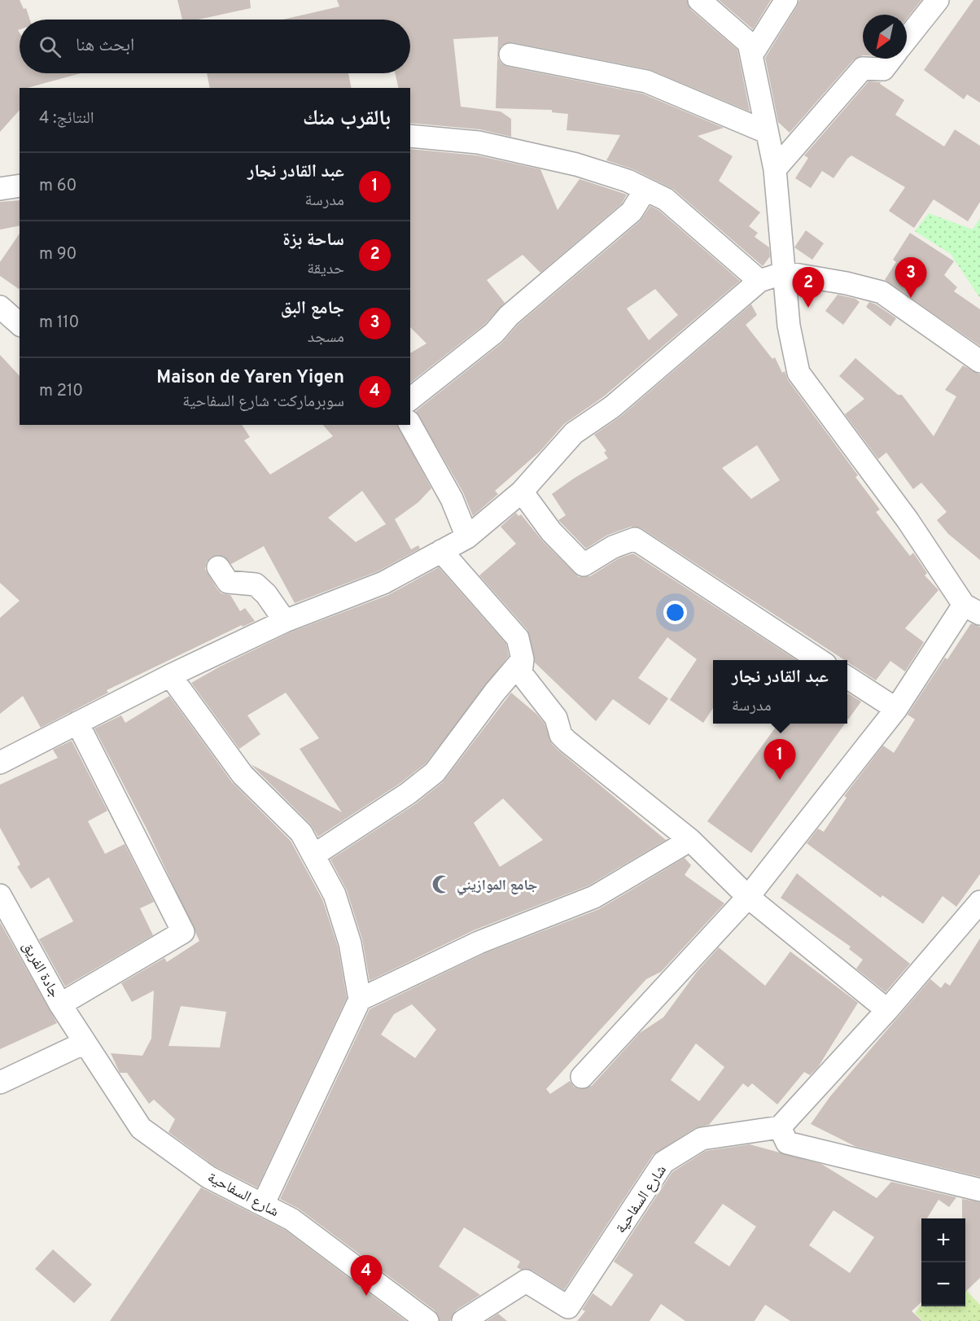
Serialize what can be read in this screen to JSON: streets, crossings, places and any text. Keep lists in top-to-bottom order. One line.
{"streets":{"street":["جادة الفريق","شارع السفاحية"]},"crossings":[["جادة الفريق","شارع السفاحية"]],"places":{"mosque":["جامع الموازيني"]},"north":"bottom left","page":{"search":"ابحث هنا","heading":["بالقرب منك","النتائج: 4"],"list":[{"mark":"1","name":"عبد القادر نجار","note":"مدرسة","value":"60 m"},{"mark":"2","name":"ساحة بزة","note":"حديقة","value":"90 m"},{"mark":"3","name":"جامع البق","note":"مسجد","value":"110 m"},{"mark":"4","name":"Maison de Yaren Yigen","note":"سوبرماركت · شارع السفاحية","value":"210 m"}],"pins":["3","2","1","4"],"popup":["عبد القادر نجار","مدرسة"],"map_buttons":["+","−"]}}
